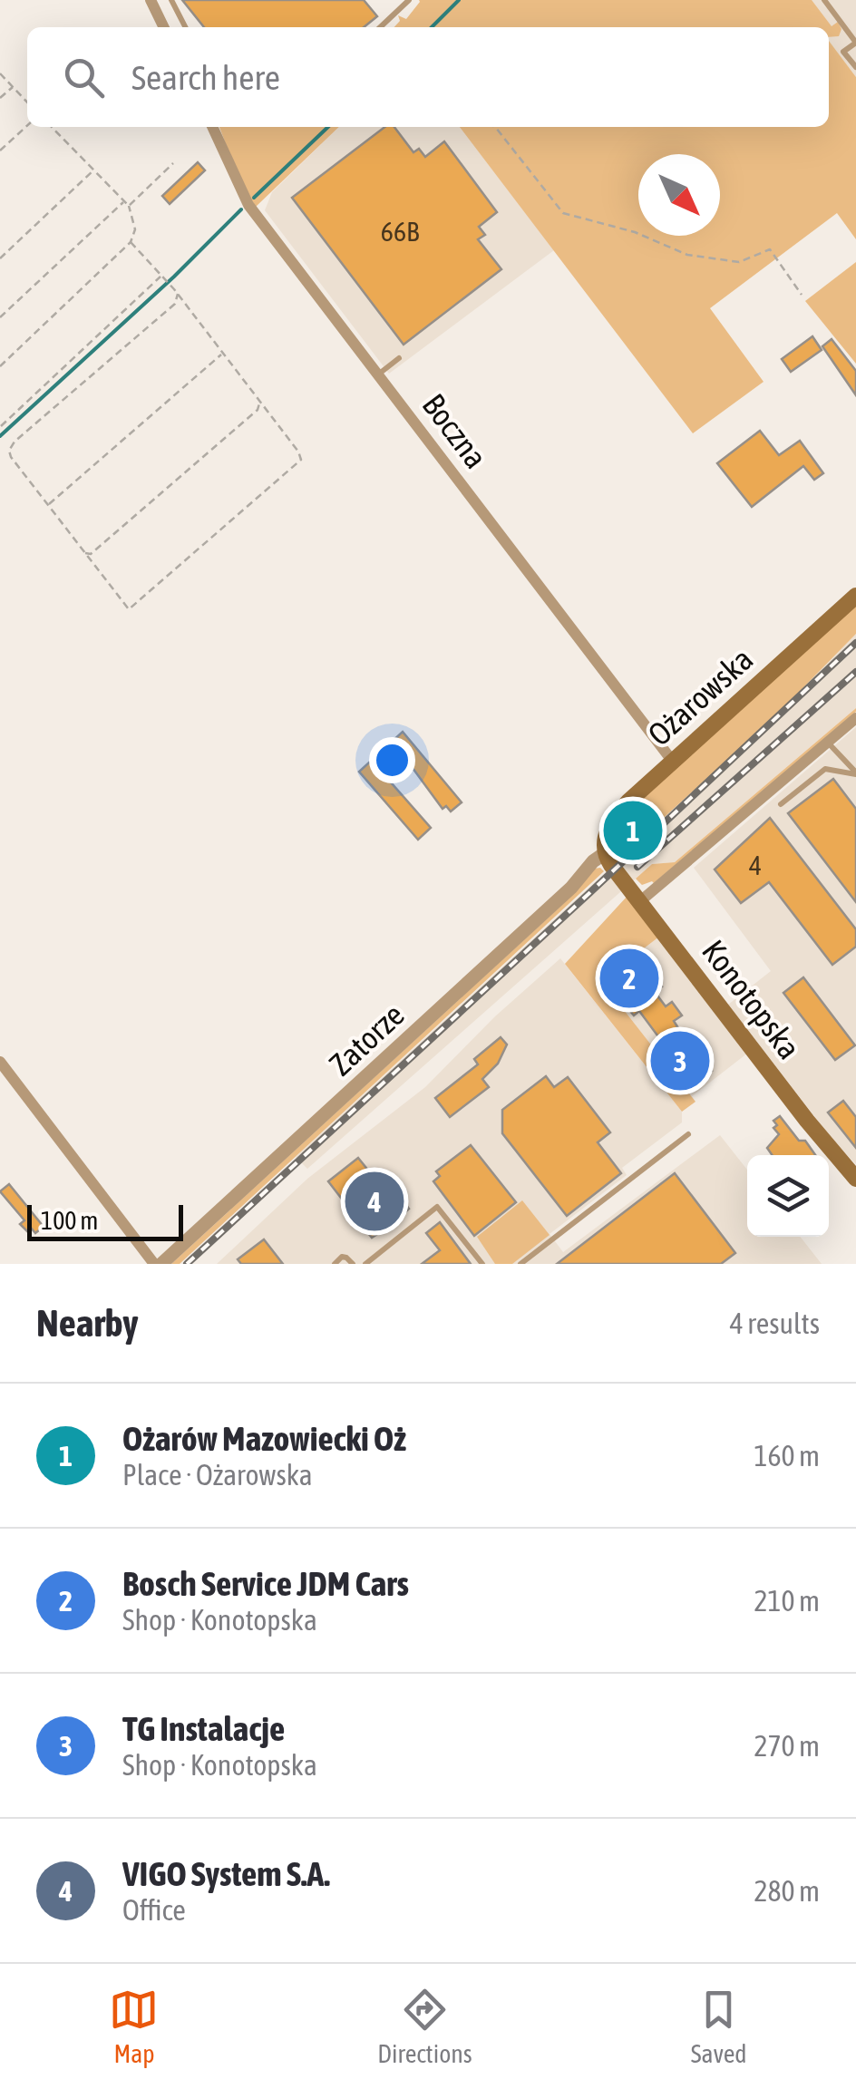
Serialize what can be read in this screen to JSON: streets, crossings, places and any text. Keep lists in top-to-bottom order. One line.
{"streets":{"main road":["Ożarowska","Konotopska"],"street":["Boczna","Zatorze"]},"crossings":[["Boczna","Ożarowska"],["Ożarowska","Konotopska"],["Ożarowska","Zatorze"],["Konotopska","Zatorze"]],"house_numbers":["66B","4"],"scale_bar":"100 m","north":"bottom right","page":{"search":"Search here","pins":["1","2","3","4"],"scale":"100 m","heading":["Nearby","4 results"],"list":[{"mark":"1","name":"Ożarów Mazowiecki Oż","note":"Place · Ożarowska","value":"160 m"},{"mark":"2","name":"Bosch Service JDM Cars","note":"Shop · Konotopska","value":"210 m"},{"mark":"3","name":"TG Instalacje","note":"Shop · Konotopska","value":"270 m"},{"mark":"4","name":"VIGO System S.A.","note":"Office","value":"280 m"}],"nav":["Map","Directions","Saved"]}}
